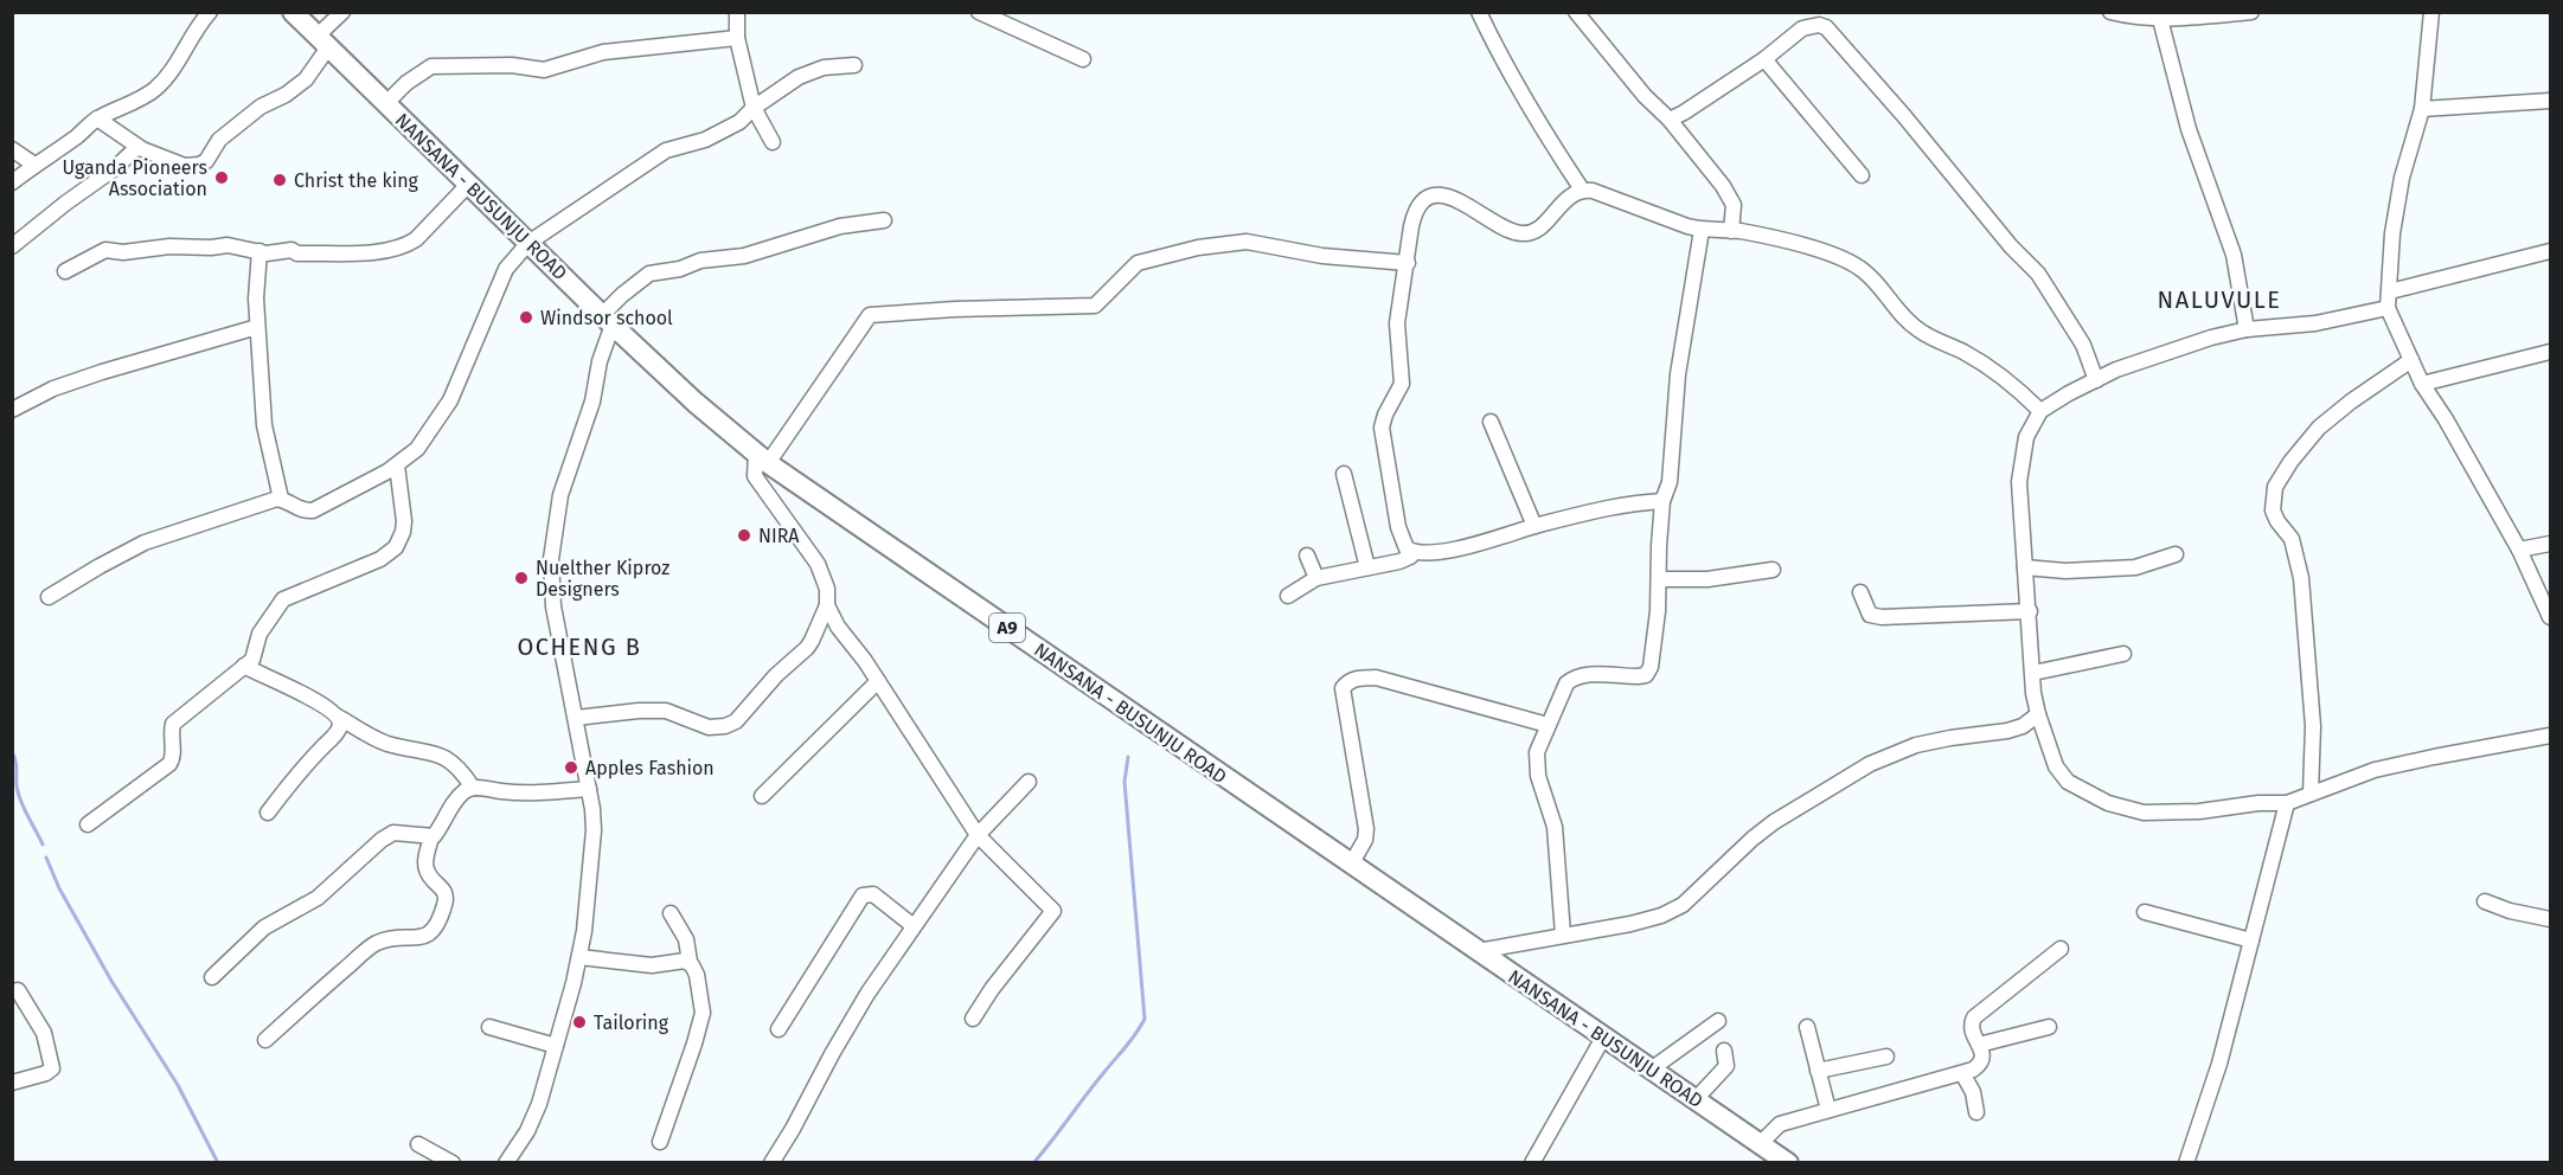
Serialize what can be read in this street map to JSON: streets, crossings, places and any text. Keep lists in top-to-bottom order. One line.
{"streets":{"main road":["NANSANA - BUSUNJU ROAD","A9"]},"districts":["NALUVULE","OCHENG B"],"places":["Uganda Pioneers Association","Christ the king","Windsor school","NIRA","Nuelther Kiproz Designers","Apples Fashion","Tailoring"]}
